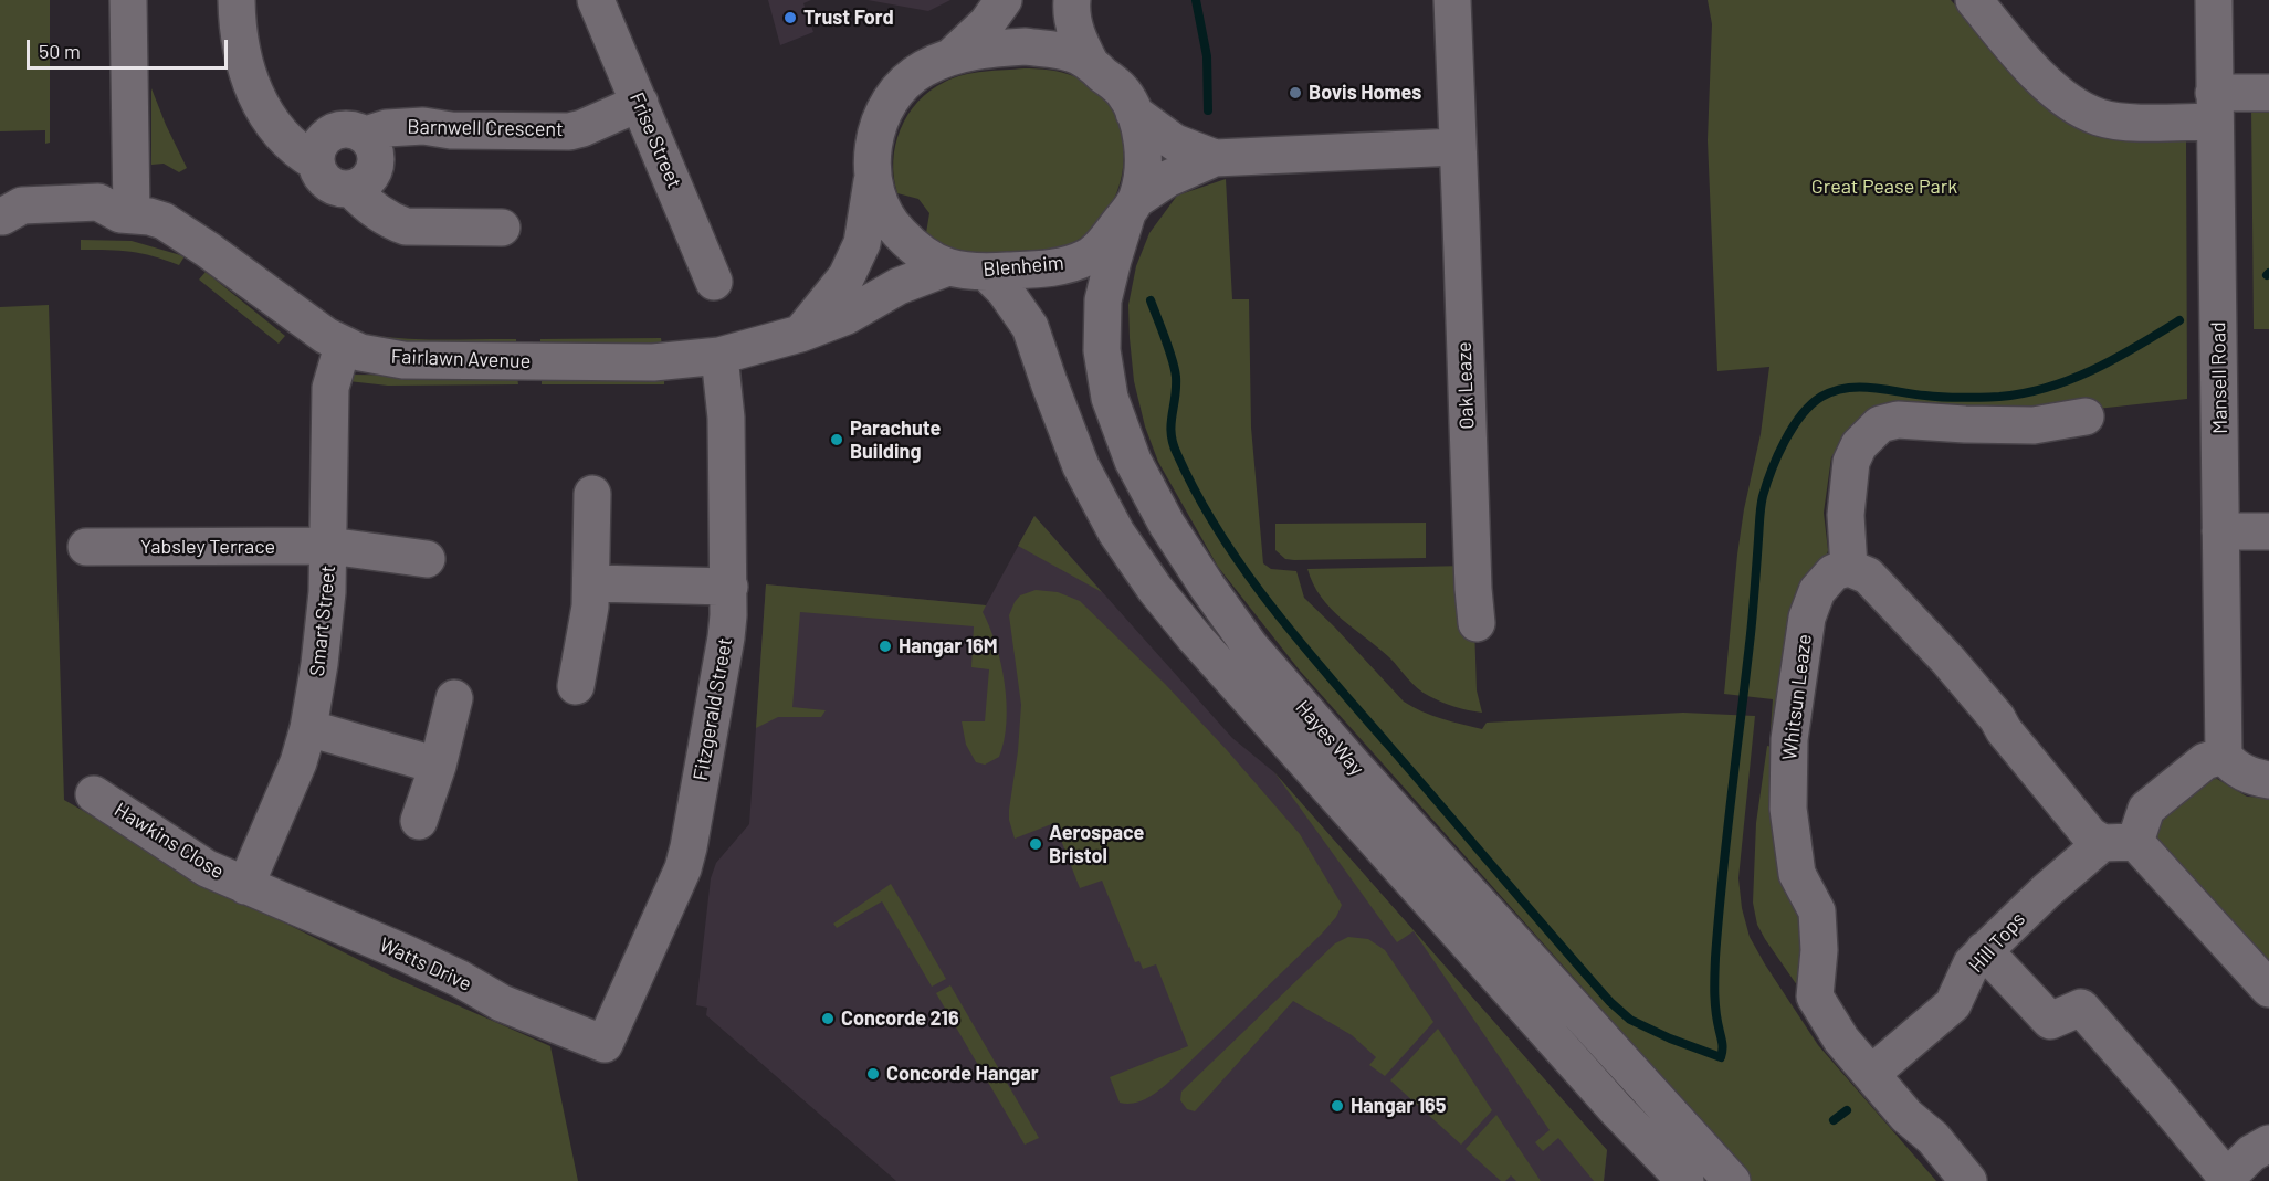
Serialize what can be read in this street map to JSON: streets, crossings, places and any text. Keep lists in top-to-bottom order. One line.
{"streets":{"street":["Barnwell Crescent","Frise Street","Blenheim","Fairlawn Avenue","Mansell Road","Oak Leaze","Yabsley Terrace","Smart Street","Whitsun Leaze","Fitzgerald Street","Hayes Way","Hawkins Close","Hill Tops","Watts Drive"]},"crossings":[["Barnwell Crescent","Frise Street"],["Blenheim","Fairlawn Avenue"],["Blenheim","Hayes Way"],["Fairlawn Avenue","Smart Street"],["Fairlawn Avenue","Fitzgerald Street"],["Yabsley Terrace","Smart Street"],["Smart Street","Hawkins Close"],["Smart Street","Watts Drive"],["Whitsun Leaze","Hill Tops"],["Fitzgerald Street","Watts Drive"],["Hawkins Close","Watts Drive"]],"parks":["Great Pease Park"],"places":["Trust Ford","Bovis Homes","Parachute Building","Hangar 16M","Aerospace Bristol","Concorde 216","Concorde Hangar","Hangar 165"],"scale_bar":"50 m"}
